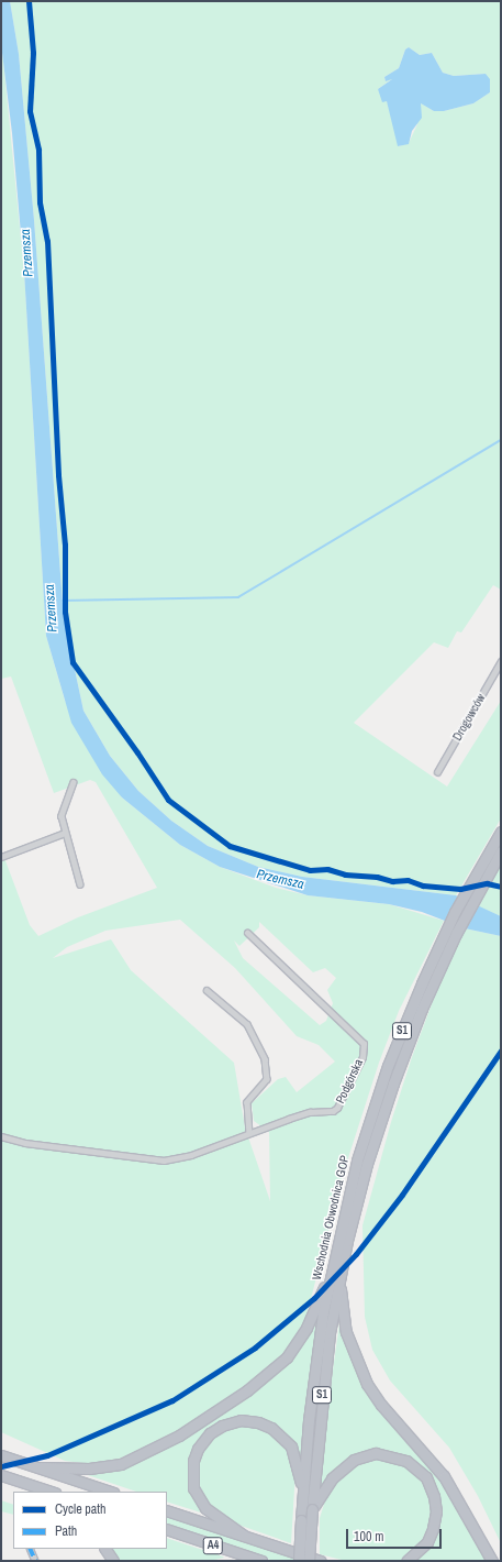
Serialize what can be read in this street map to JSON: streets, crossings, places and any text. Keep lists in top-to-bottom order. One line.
{"streets":{"highway":["S1","Wschodnia Obwodnica GOP","A4"],"street":["Drogowców","Podgórska"]},"water":["Przemsza"],"legend":["Cycle path","Path"],"scale_bar":"100 m"}
